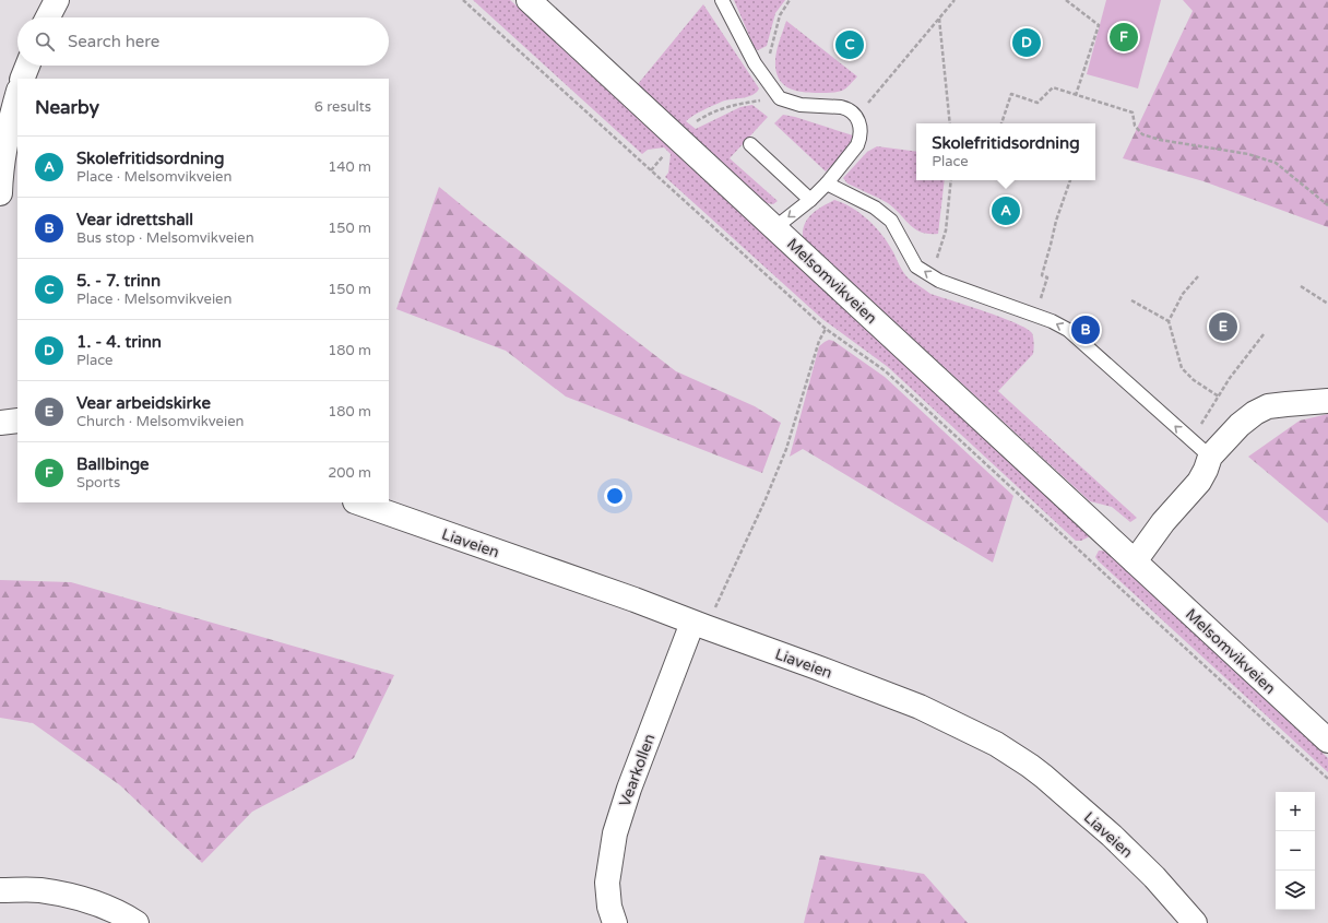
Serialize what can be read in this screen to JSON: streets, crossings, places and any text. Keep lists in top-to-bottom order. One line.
{"streets":{"street":["Melsomvikveien","Liaveien","Vearkollen"]},"crossings":[["Liaveien","Vearkollen"]],"page":{"search":"Search here","pins":["F","D","C","A","E","B"],"heading":["Nearby","6 results"],"popup":["Skolefritidsordning","Place"],"list":[{"mark":"A","name":"Skolefritidsordning","note":"Place · Melsomvikveien","value":"140 m"},{"mark":"B","name":"Vear idrettshall","note":"Bus stop · Melsomvikveien","value":"150 m"},{"mark":"C","name":"5. - 7. trinn","note":"Place · Melsomvikveien","value":"150 m"},{"mark":"D","name":"1. - 4. trinn","note":"Place","value":"180 m"},{"mark":"E","name":"Vear arbeidskirke","note":"Church · Melsomvikveien","value":"180 m"},{"mark":"F","name":"Ballbinge","note":"Sports","value":"200 m"}],"map_buttons":["+","−"]}}
